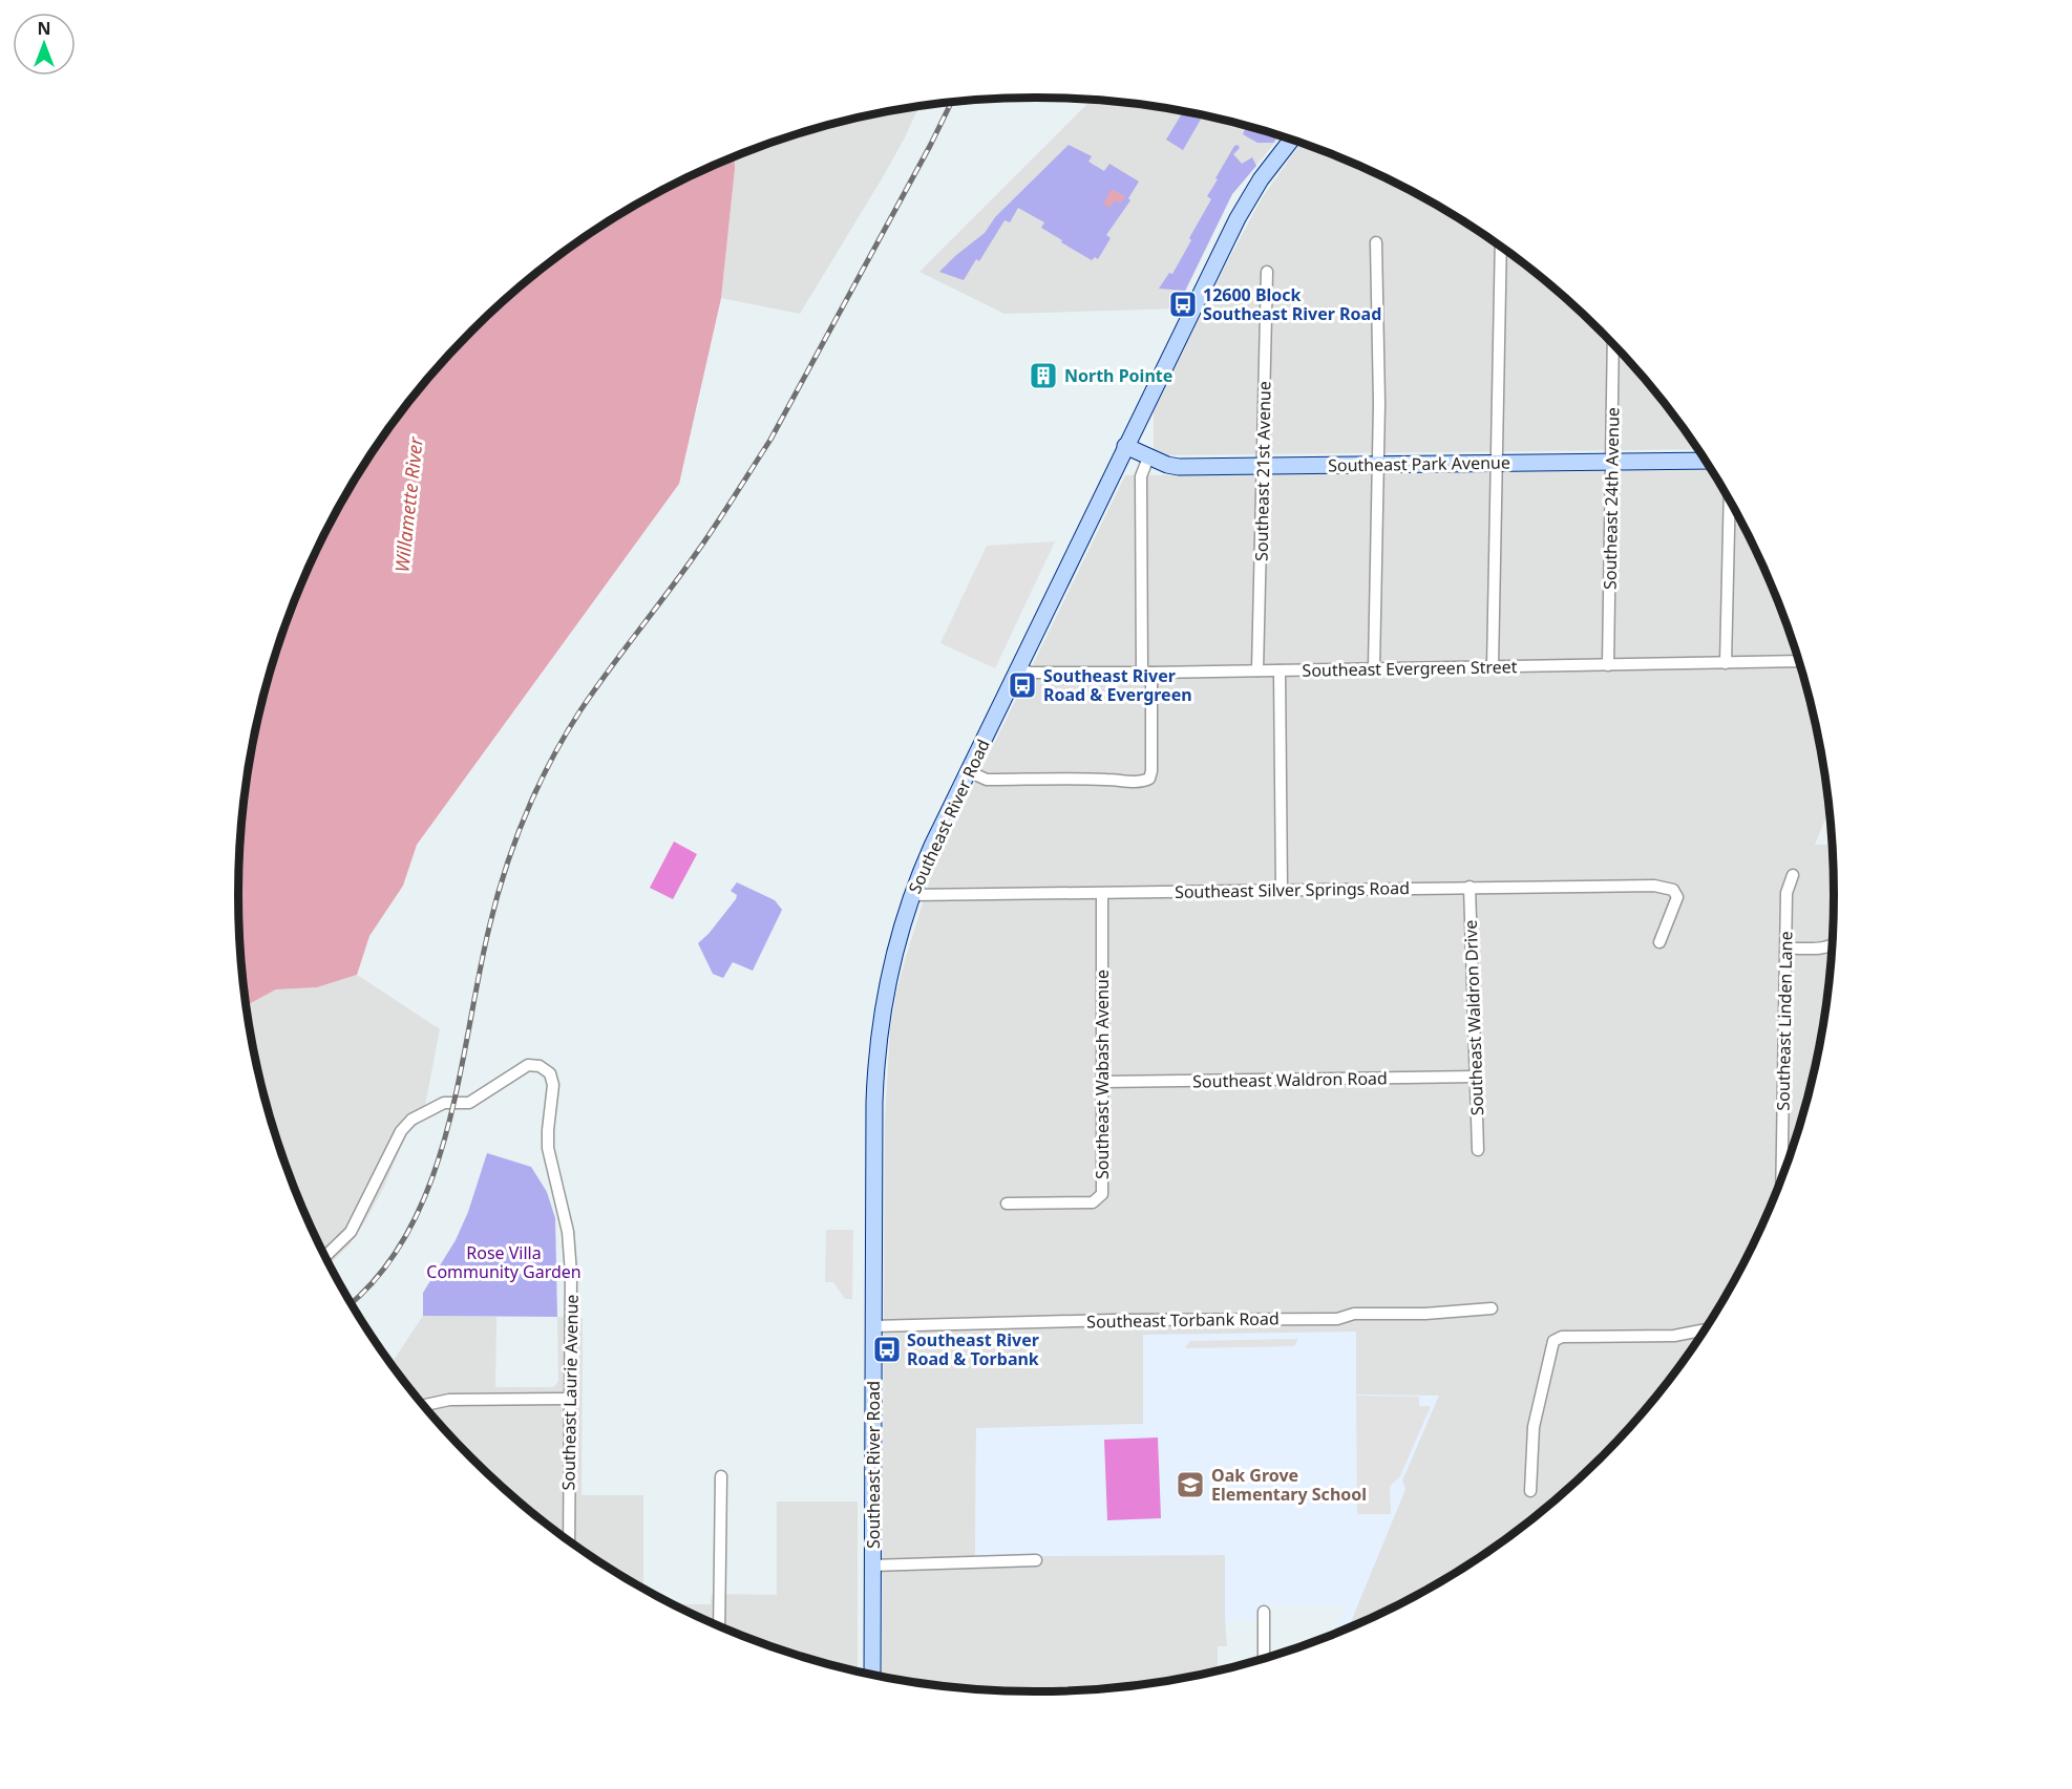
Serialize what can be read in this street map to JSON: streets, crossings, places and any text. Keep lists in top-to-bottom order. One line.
{"streets":{"street":["Southeast Park Avenue","Southeast 21st Avenue","Southeast 24th Avenue","Southeast Evergreen Street","Southeast River Road","Southeast Silver Springs Road","Southeast Waldron Drive","Southeast Linden Lane","Southeast Wabash Avenue","Southeast Waldron Road","Southeast Torbank Road","Southeast Laurie Avenue"]},"crossings":[["Southeast Park Avenue","Southeast 21st Avenue"],["Southeast Park Avenue","Southeast 24th Avenue"],["Southeast Park Avenue","Southeast River Road"],["Southeast 21st Avenue","Southeast Evergreen Street"],["Southeast 24th Avenue","Southeast Evergreen Street"],["Southeast Evergreen Street","Southeast River Road"],["Southeast River Road","Southeast Silver Springs Road"],["Southeast River Road","Southeast Torbank Road"],["Southeast Silver Springs Road","Southeast Waldron Drive"],["Southeast Silver Springs Road","Southeast Wabash Avenue"],["Southeast Waldron Drive","Southeast Waldron Road"],["Southeast Wabash Avenue","Southeast Waldron Road"]],"water":["Willamette River"],"parks":["Rose Villa Community Garden"],"places":{"bus stop":["12600 Block Southeast River Road","Southeast River Road & Evergreen","Southeast River Road & Torbank"],"building":["North Pointe"],"school or university":["Oak Grove Elementary School"]},"north":"top"}
